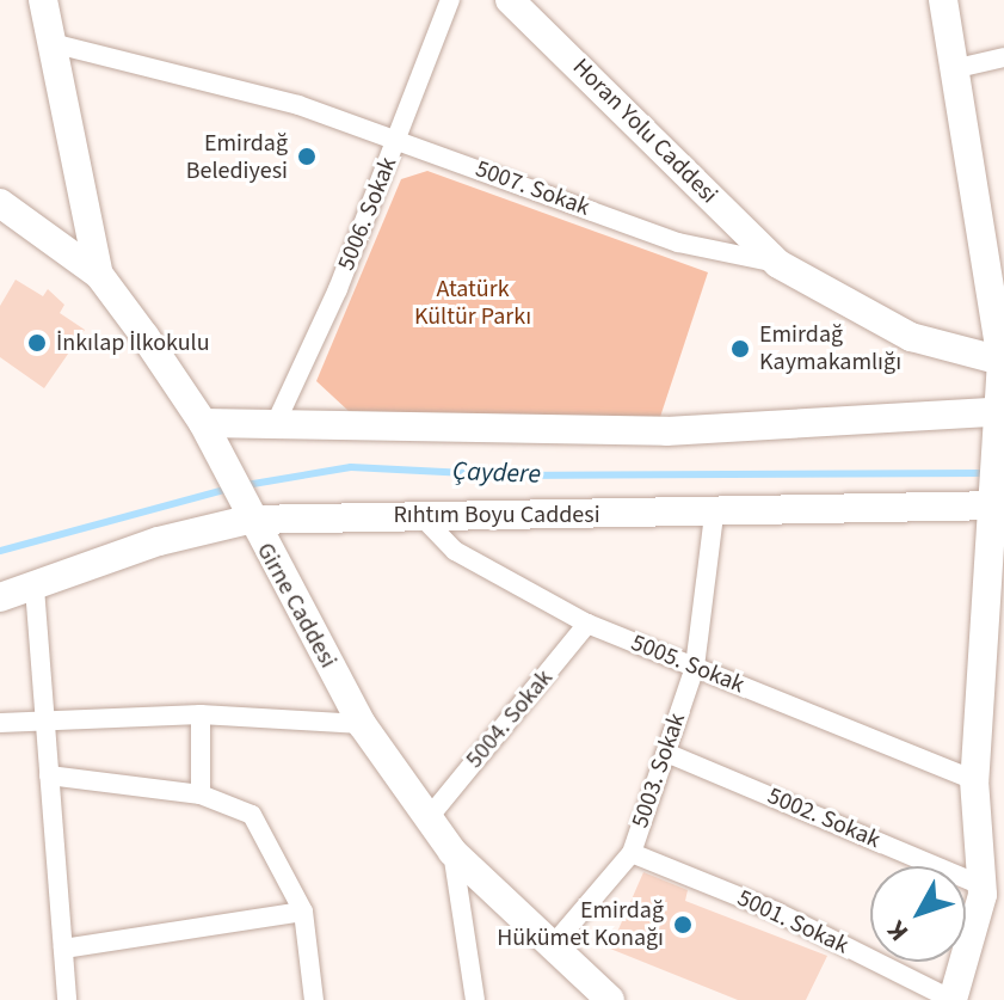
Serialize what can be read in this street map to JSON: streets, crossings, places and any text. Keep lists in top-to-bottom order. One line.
{"streets":{"street":["Horan Yolu Caddesi","5007. Sokak","5006. Sokak","Rıhtım Boyu Caddesi","Girne Caddesi","5005. Sokak","5004. Sokak","5003. Sokak","5002. Sokak","5001. Sokak"]},"crossings":[["Horan Yolu Caddesi","5007. Sokak"],["5007. Sokak","5006. Sokak"],["Rıhtım Boyu Caddesi","Girne Caddesi"],["Rıhtım Boyu Caddesi","5005. Sokak"],["Rıhtım Boyu Caddesi","5003. Sokak"],["Girne Caddesi","5004. Sokak"],["Girne Caddesi","5003. Sokak"],["5005. Sokak","5004. Sokak"],["5005. Sokak","5003. Sokak"],["5003. Sokak","5002. Sokak"],["5003. Sokak","5001. Sokak"]],"water":["Çaydere"],"parks":["Atatürk Kültür Parkı"],"places":["Emirdağ Belediyesi","İnkılap İlkokulu","Emirdağ Kaymakamlığı","Emirdağ Hükümet Konağı"],"north":"bottom left"}
